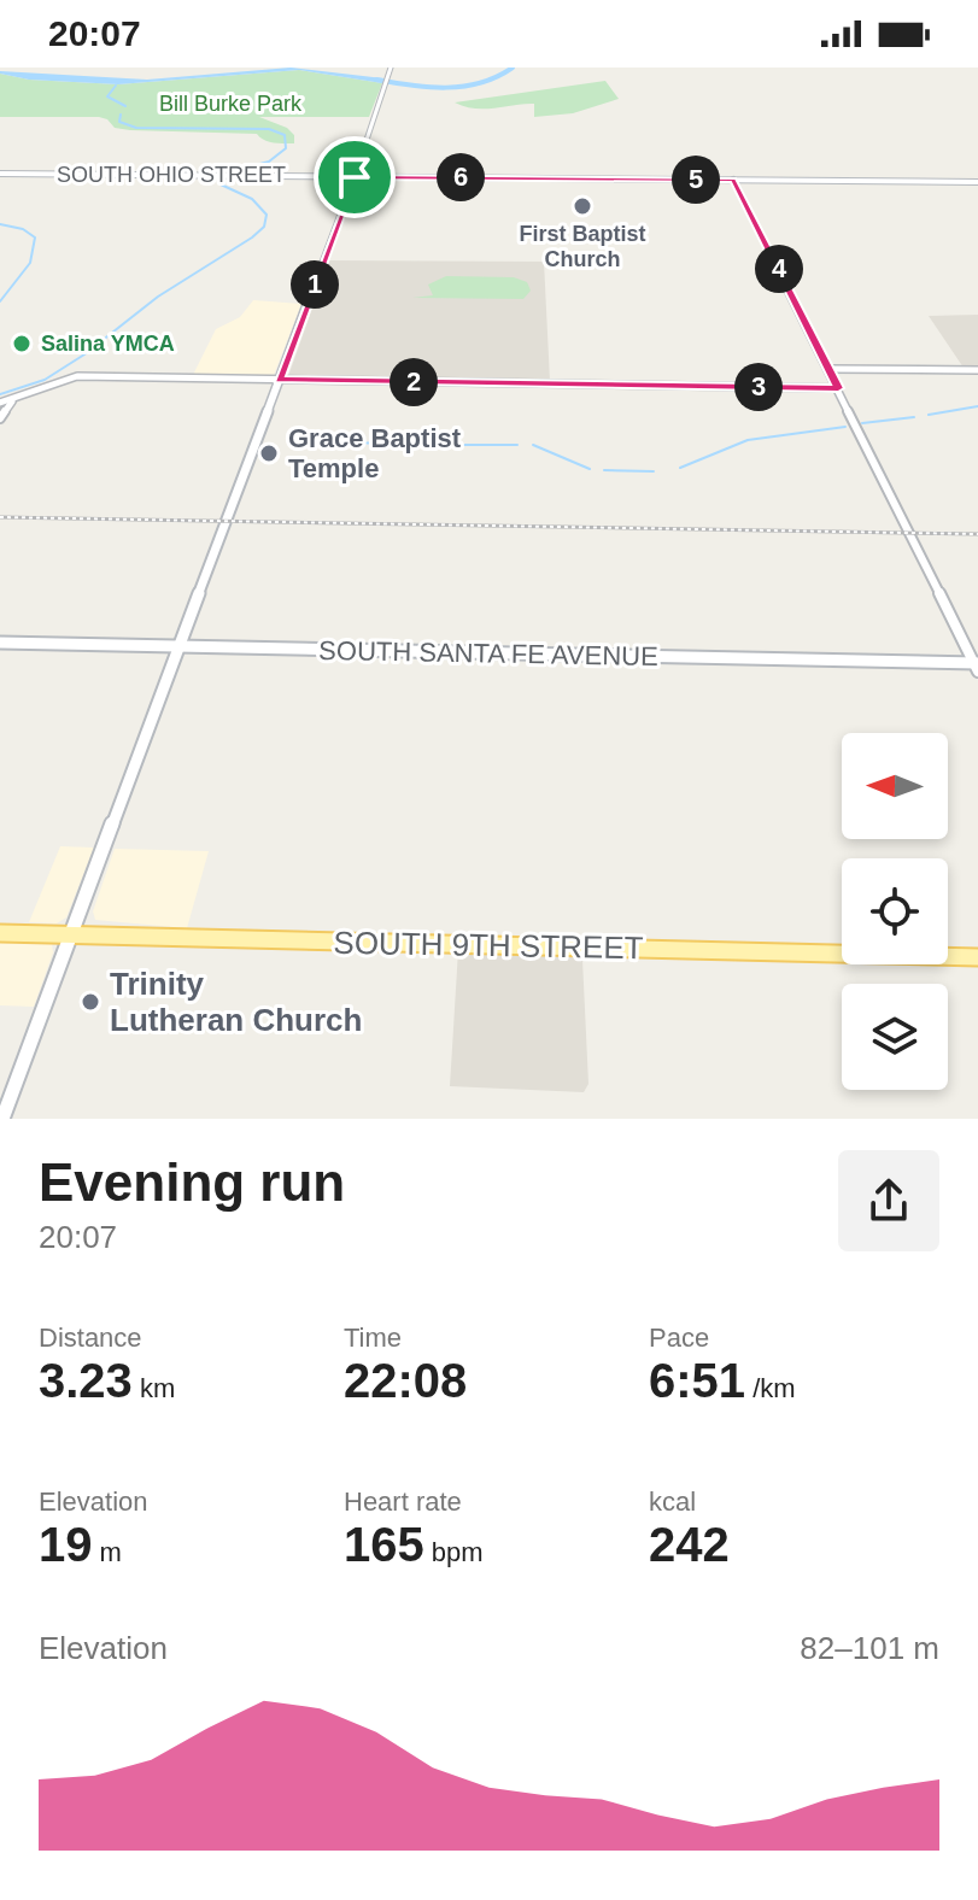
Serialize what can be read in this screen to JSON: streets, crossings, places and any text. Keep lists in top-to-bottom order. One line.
{"streets":{"main road":["SOUTH OHIO STREET","SOUTH SANTA FE AVENUE","SOUTH 9TH STREET"]},"parks":["Bill Burke Park"],"places":["First Baptist Church","Salina YMCA","Grace Baptist Temple","Trinity Lutheran Church"],"north":"left","page":{"status":"20:07","pins":["6","5","4","1","2","3"],"heading":["Evening run","20:07"],"stats":[["Distance","3.23 km"],["Time","22:08"],["Pace","6:51 /km"],["Elevation","19 m"],["Heart rate","165 bpm"],["kcal","242"]],"chart":["Elevation","82–101 m"]}}
